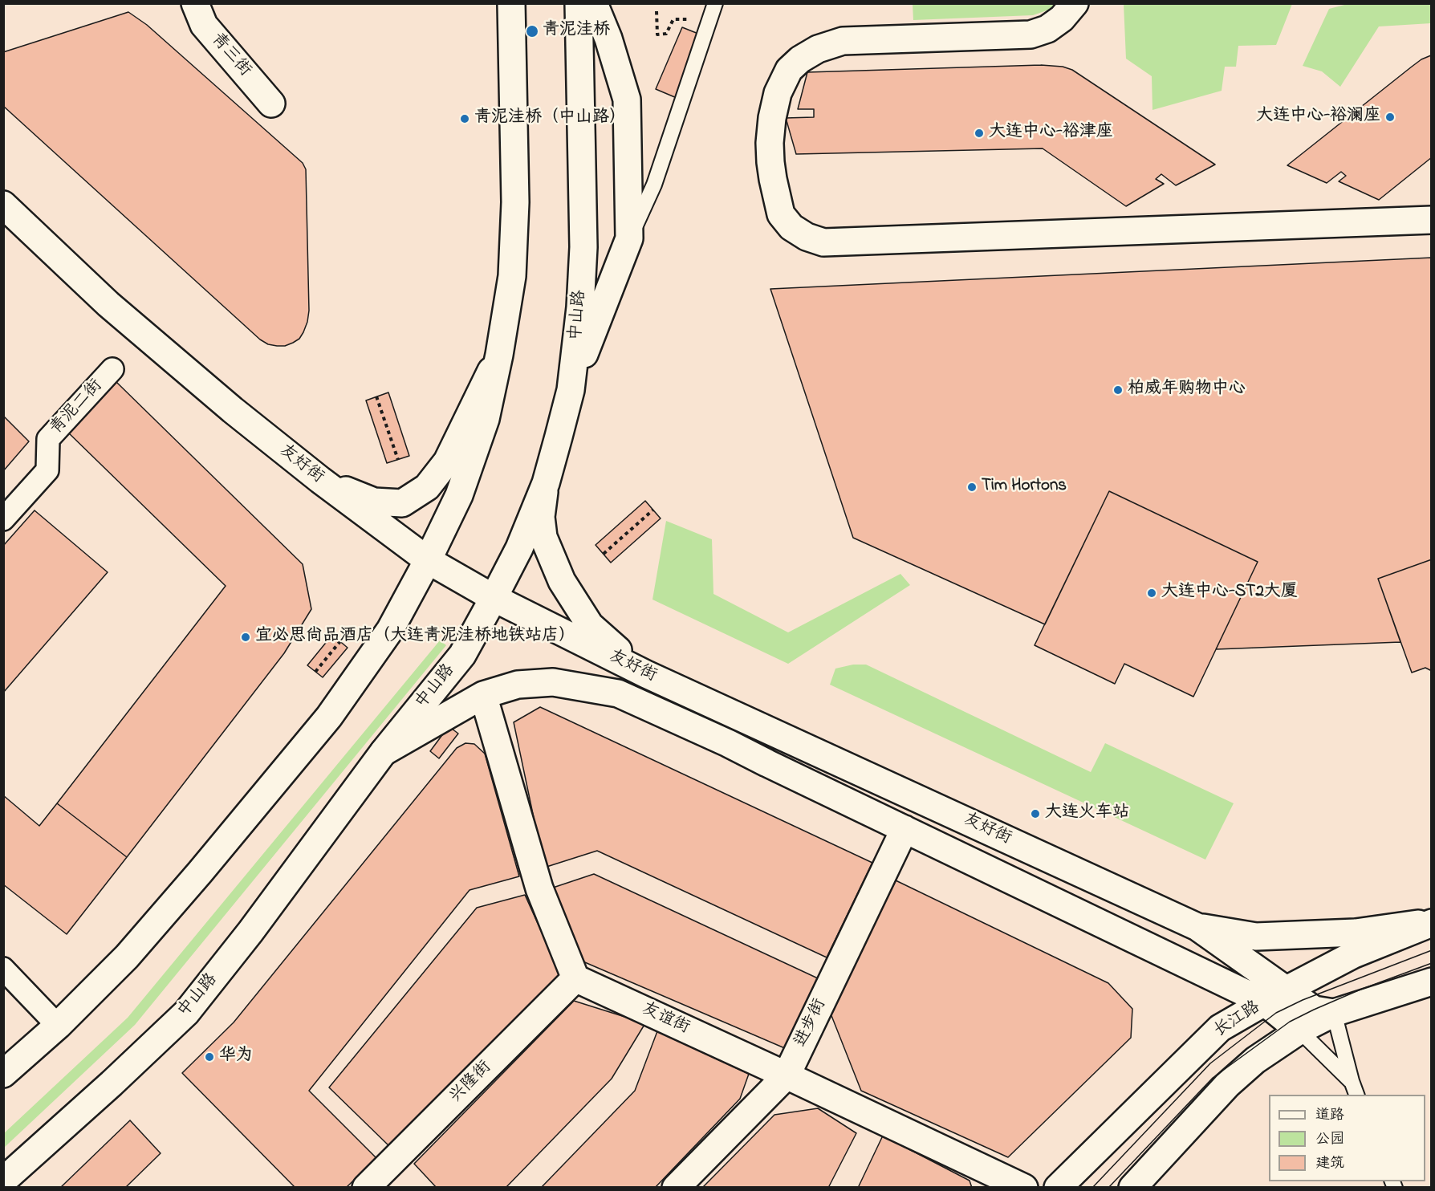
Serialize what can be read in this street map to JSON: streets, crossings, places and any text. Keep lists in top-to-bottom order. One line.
{"streets":{"street":["青三街","中山路","青泥二街","友好街","友谊街","长江路","进步街","兴隆街"]},"crossings":[["中山路","友好街"],["友好街","长江路"],["友好街","进步街"],["友谊街","进步街"],["友谊街","兴隆街"]],"places":["青泥洼桥","大连中心-裕澜座","青泥洼桥（中山路）","大连中心-裕津座","柏威年购物中心","Tim Hortons","大连中心-ST2大厦","宜必思尚品酒店（大连青泥洼桥地铁站店）","大连火车站","华为"],"legend":["道路","公园","建筑"]}
